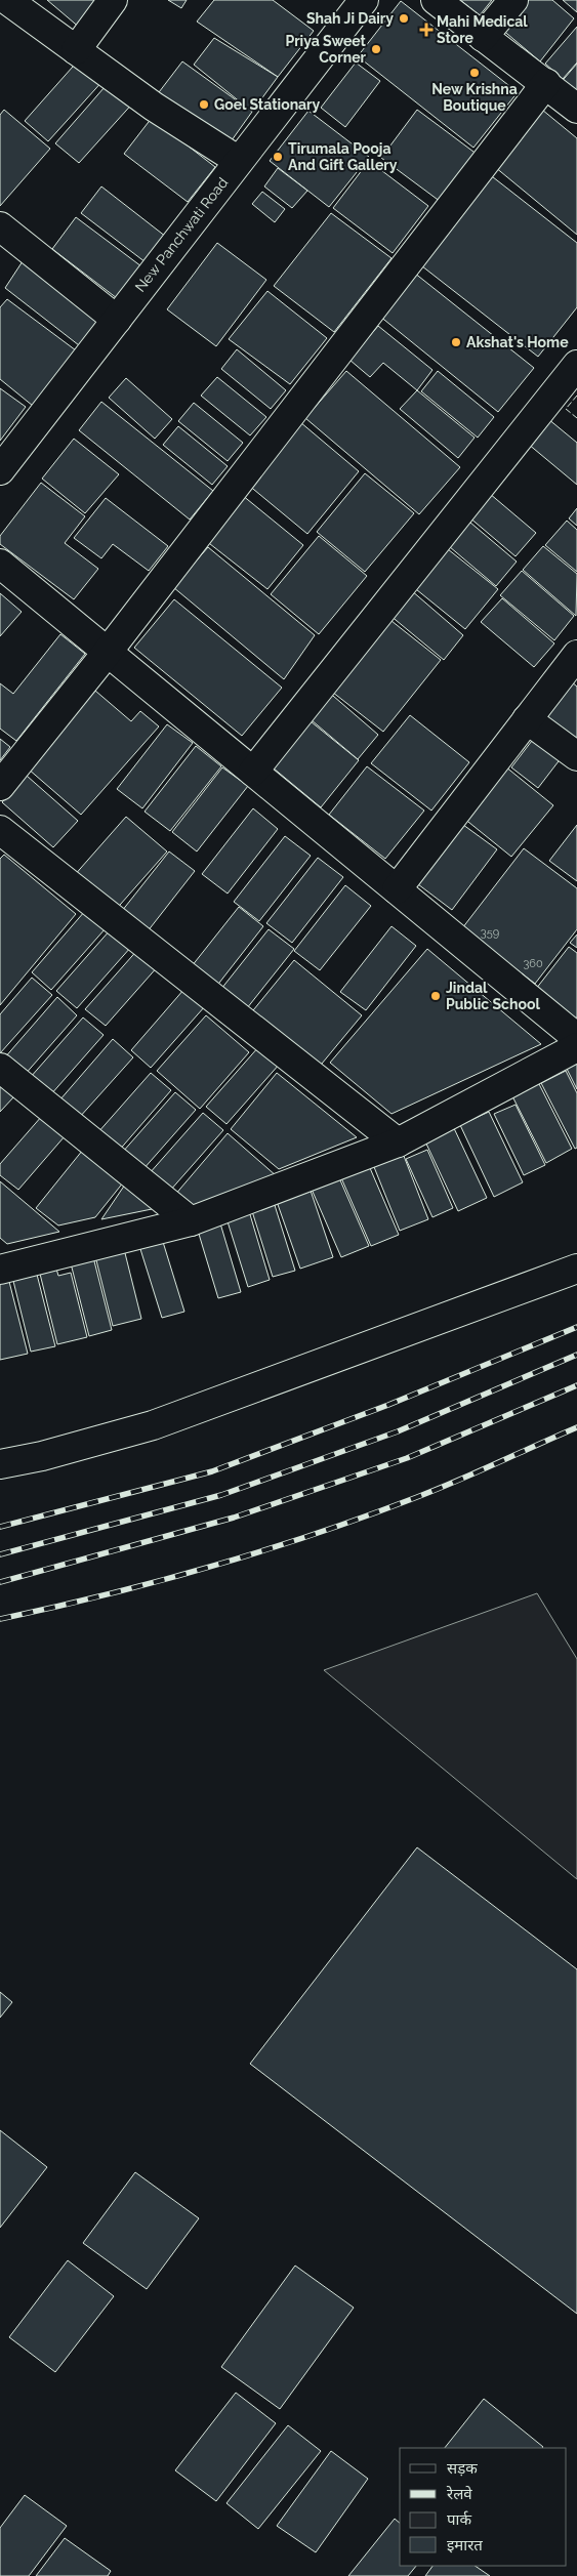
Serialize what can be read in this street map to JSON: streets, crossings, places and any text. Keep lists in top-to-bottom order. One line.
{"streets":{"street":["New Panchwati Road"]},"places":{"other":["Shah Ji Dairy","Priya Sweet Corner","New Krishna Boutique","Goel Stationary","Tirumala Pooja And Gift Gallery","Akshat's Home","Jindal Public School"],"health":["Mahi Medical Store"]},"house_numbers":["359","360"],"legend":["सड़क","रेलवे","पार्क","इमारत"]}
